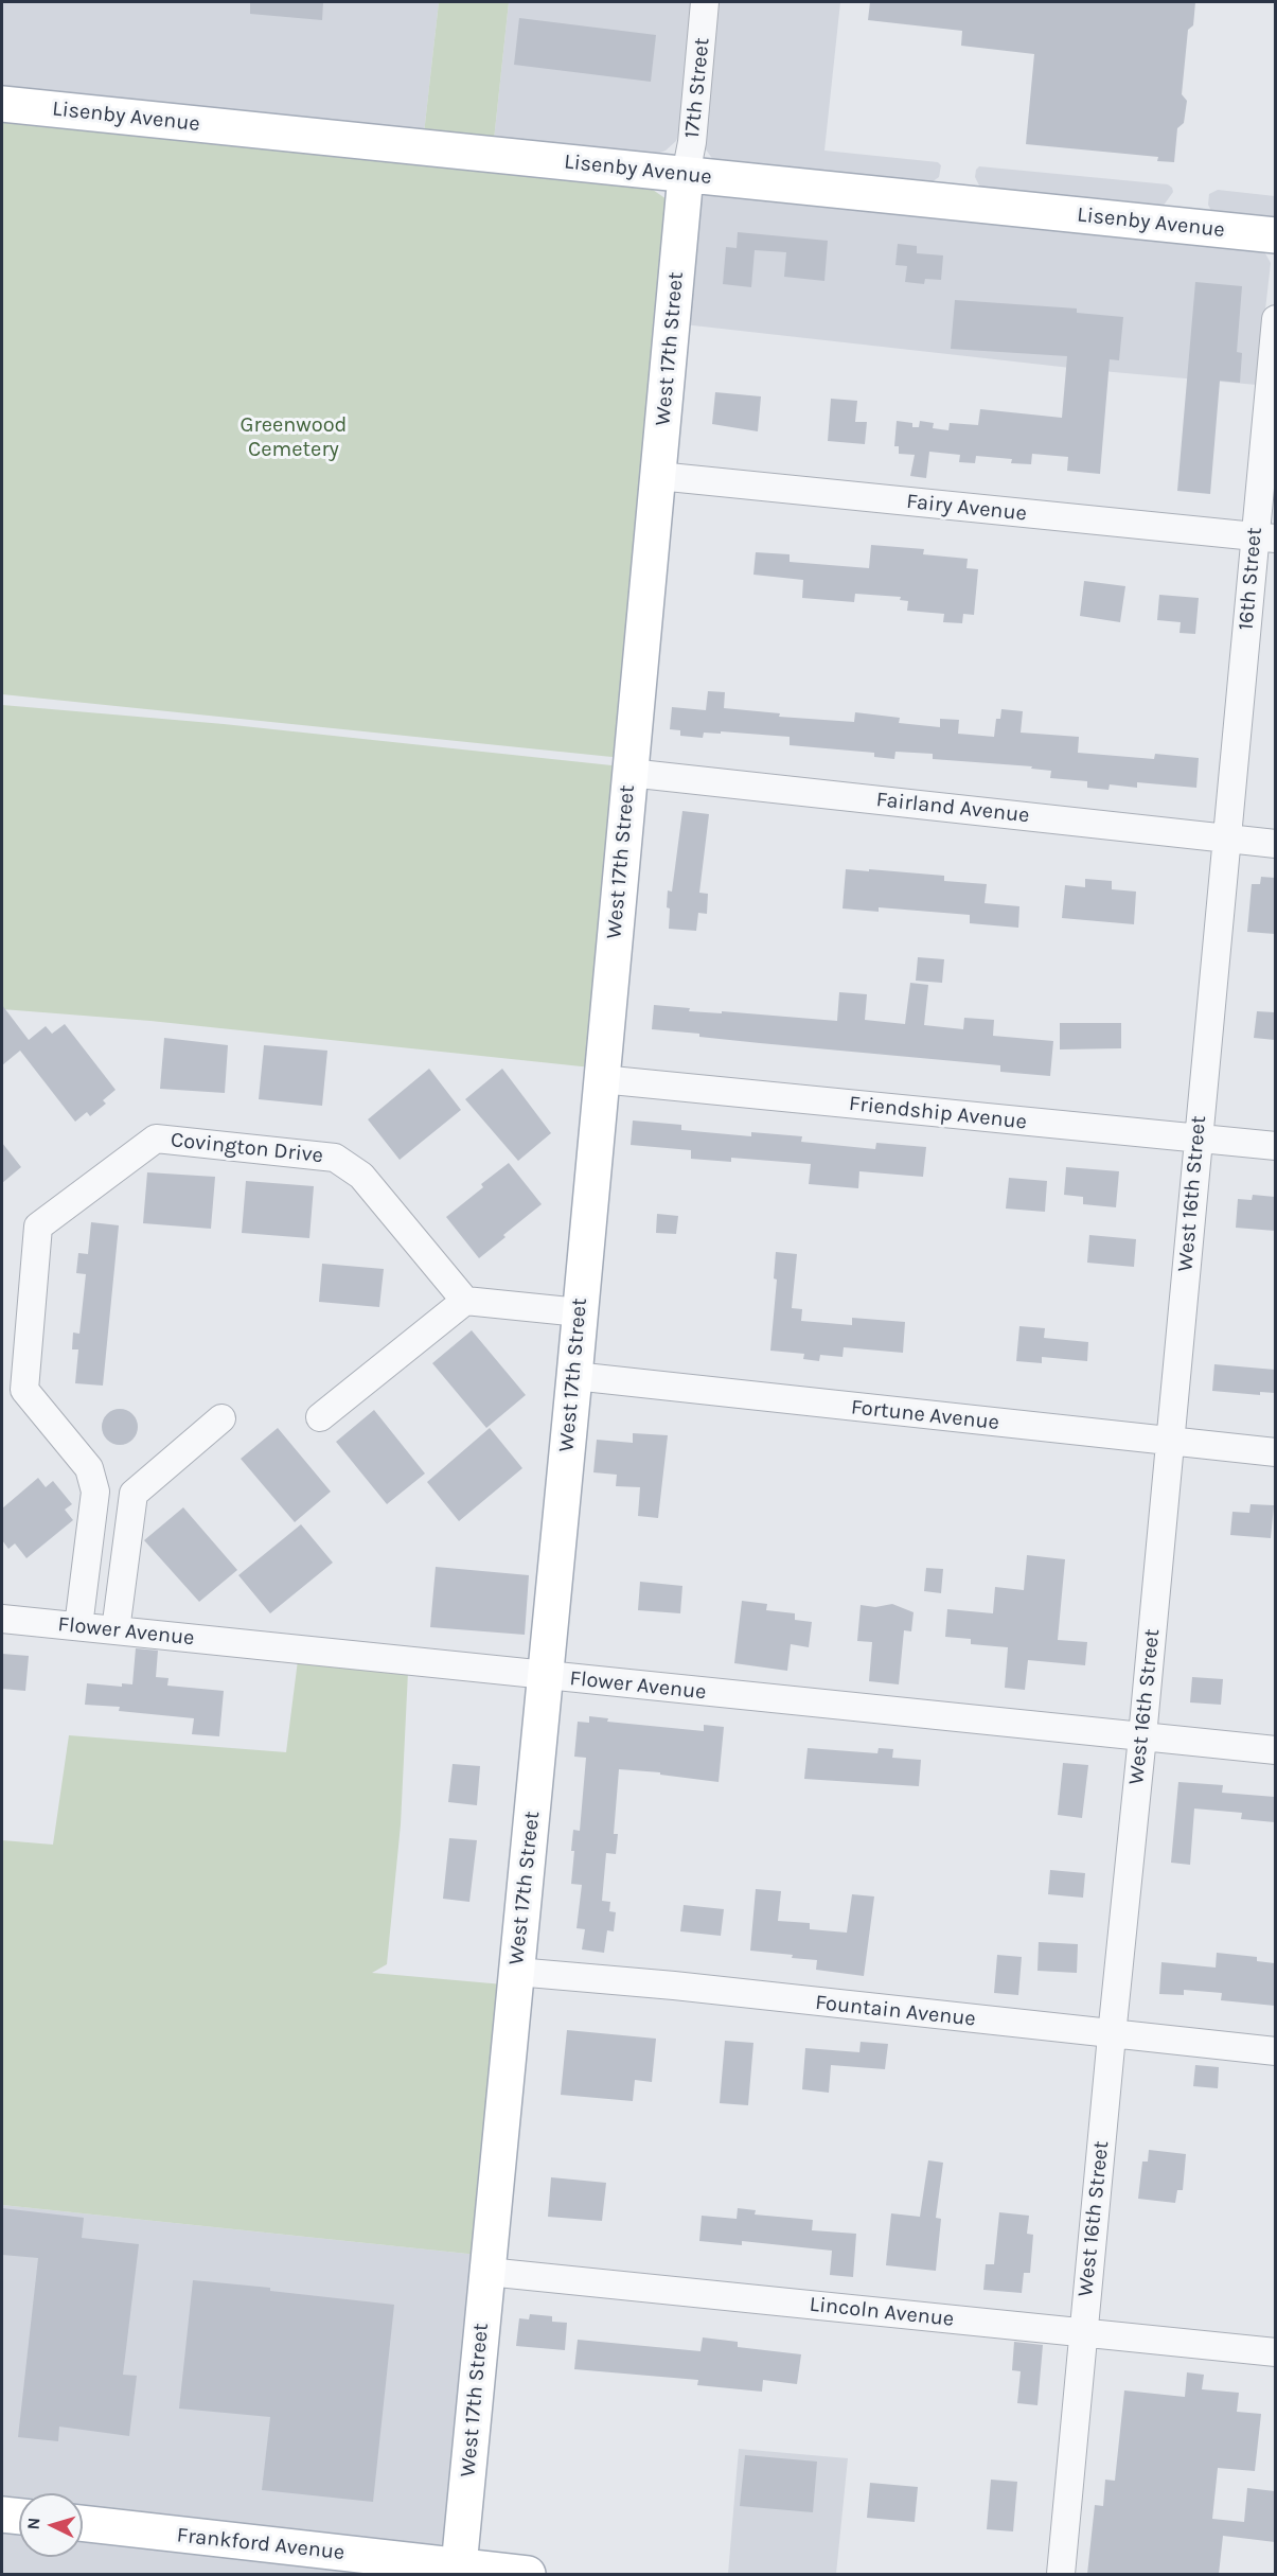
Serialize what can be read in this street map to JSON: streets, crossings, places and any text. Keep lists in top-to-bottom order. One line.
{"streets":{"main road":["Lisenby Avenue","West 17th Street","Frankford Avenue"],"street":["17th Street","Fairy Avenue","16th Street","Fairland Avenue","Friendship Avenue","Covington Drive","West 16th Street","Fortune Avenue","Flower Avenue","Fountain Avenue","Lincoln Avenue"]},"crossings":[["17th Street","Lisenby Avenue"],["17th Street","West 17th Street"],["Lisenby Avenue","West 17th Street"],["West 17th Street","Fairy Avenue"],["West 17th Street","Fairland Avenue"],["West 17th Street","Friendship Avenue"],["West 17th Street","Fortune Avenue"],["West 17th Street","Flower Avenue"],["West 17th Street","Fountain Avenue"],["West 17th Street","Lincoln Avenue"],["West 17th Street","Frankford Avenue"],["Fairy Avenue","16th Street"],["16th Street","Fairland Avenue"],["16th Street","West 16th Street"],["Fairland Avenue","West 16th Street"],["Friendship Avenue","West 16th Street"],["Covington Drive","Flower Avenue"],["West 16th Street","Fortune Avenue"],["West 16th Street","Flower Avenue"],["West 16th Street","Fountain Avenue"],["West 16th Street","Lincoln Avenue"]],"parks":["Greenwood Cemetery"],"north":"left"}
